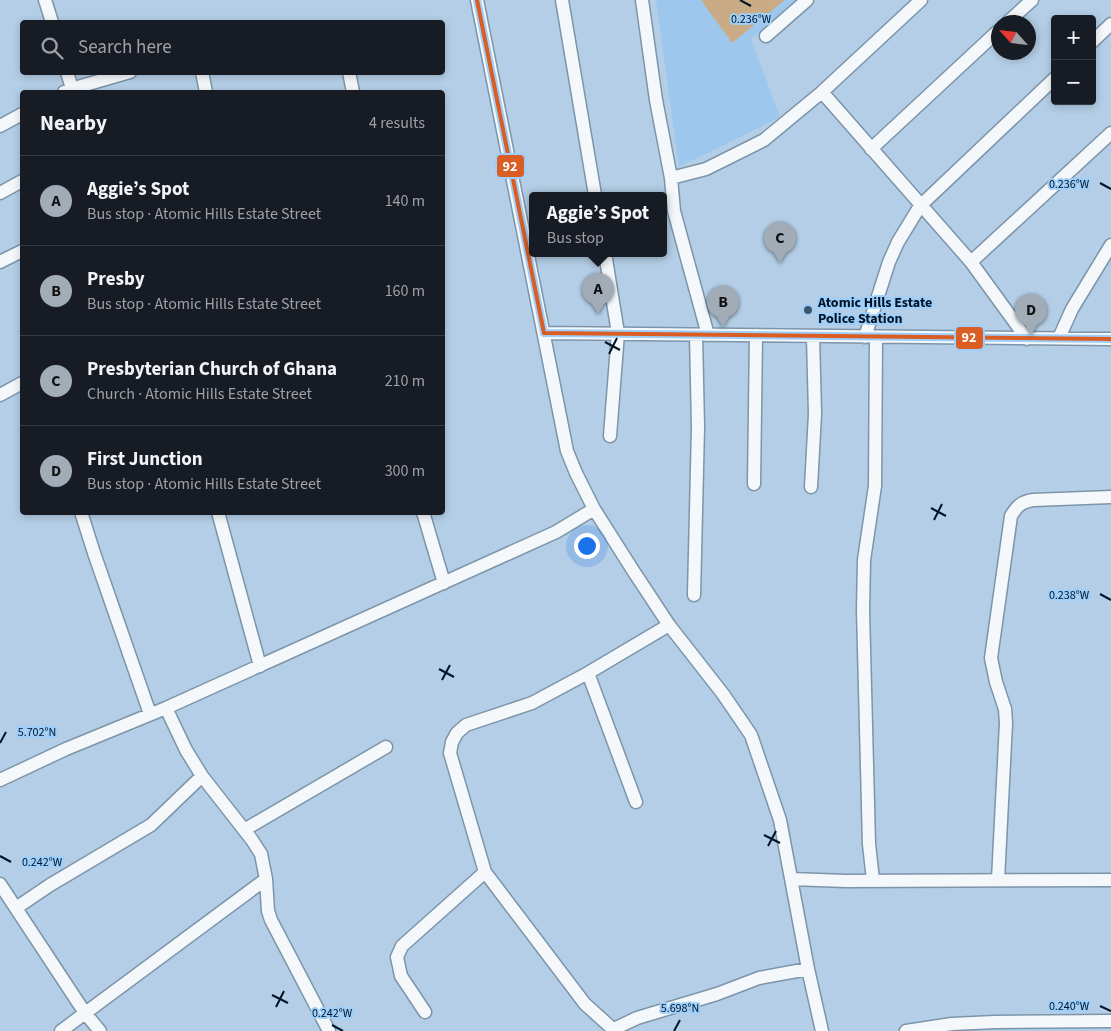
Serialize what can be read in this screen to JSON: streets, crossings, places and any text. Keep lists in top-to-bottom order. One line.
{"places":["Atomic Hills Estate Police Station"],"lines":["transit line 92"],"north":"top left","page":{"map_buttons":["+","−"],"search":"Search here","heading":["Nearby","4 results"],"list":[{"mark":"A","name":"Aggie’s Spot","note":"Bus stop · Atomic Hills Estate Street","value":"140 m"},{"mark":"B","name":"Presby","note":"Bus stop · Atomic Hills Estate Street","value":"160 m"},{"mark":"C","name":"Presbyterian Church of Ghana","note":"Church · Atomic Hills Estate Street","value":"210 m"},{"mark":"D","name":"First Junction","note":"Bus stop · Atomic Hills Estate Street","value":"300 m"}],"popup":["Aggie’s Spot","Bus stop"],"pins":["C","A","B","D"]},"coordinates":["0.236°W","0.238°W","5.702°N","0.242°W","0.240°W","5.698°N"]}
